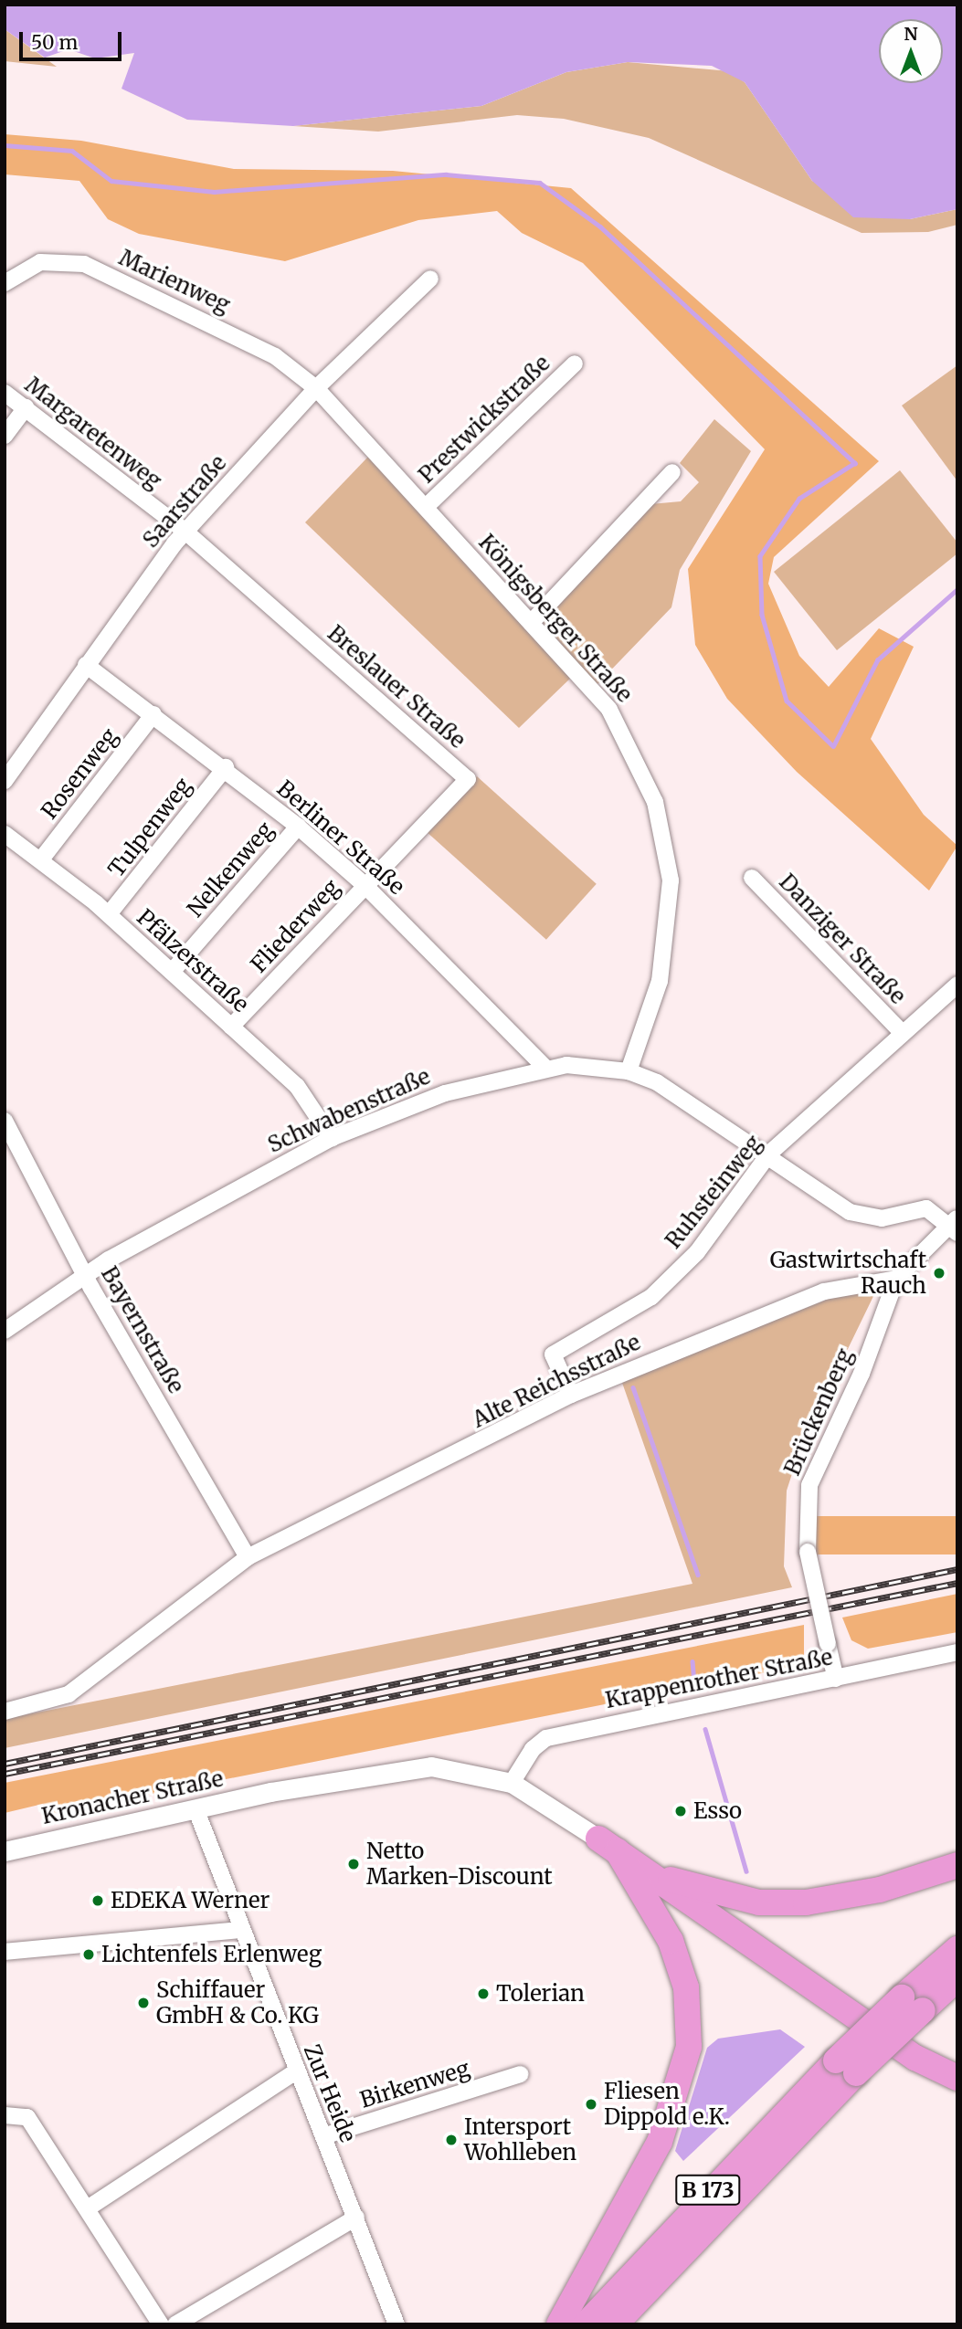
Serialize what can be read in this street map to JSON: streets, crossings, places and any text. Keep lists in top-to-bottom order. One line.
{"streets":{"highway":["B 173"],"street":["Marienweg","Prestwickstraße","Margaretenweg","Saarstraße","Königsberger Straße","Breslauer Straße","Rosenweg","Tulpenweg","Berliner Straße","Nelkenweg","Fliederweg","Danziger Straße","Pfälzerstraße","Schwabenstraße","Ruhsteinweg","Bayernstraße","Alte Reichsstraße","Brückenberg","Krappenrother Straße","Kronacher Straße","Birkenweg","Zur Heide"]},"crossings":[["Marienweg","Saarstraße"],["Marienweg","Königsberger Straße"],["Prestwickstraße","Königsberger Straße"],["Margaretenweg","Saarstraße"],["Margaretenweg","Breslauer Straße"],["Saarstraße","Königsberger Straße"],["Saarstraße","Breslauer Straße"],["Saarstraße","Berliner Straße"],["Königsberger Straße","Schwabenstraße"],["Breslauer Straße","Berliner Straße"],["Breslauer Straße","Fliederweg"],["Rosenweg","Berliner Straße"],["Rosenweg","Pfälzerstraße"],["Tulpenweg","Berliner Straße"],["Tulpenweg","Pfälzerstraße"],["Berliner Straße","Nelkenweg"],["Berliner Straße","Fliederweg"],["Berliner Straße","Schwabenstraße"],["Nelkenweg","Pfälzerstraße"],["Fliederweg","Pfälzerstraße"],["Danziger Straße","Ruhsteinweg"],["Pfälzerstraße","Schwabenstraße"],["Schwabenstraße","Ruhsteinweg"],["Schwabenstraße","Bayernstraße"],["Schwabenstraße","Brückenberg"],["Ruhsteinweg","Alte Reichsstraße"],["Bayernstraße","Alte Reichsstraße"],["Alte Reichsstraße","Brückenberg"],["Brückenberg","Krappenrother Straße"],["Krappenrother Straße","Kronacher Straße"],["Kronacher Straße","Zur Heide"],["Birkenweg","Zur Heide"]],"places":["Gastwirtschaft Rauch","Esso","Netto Marken-Discount","EDEKA Werner","Lichtenfels Erlenweg","Tolerian","Schiffauer GmbH & Co. KG","Fliesen Dippold e.K.","Intersport Wohlleben"],"scale_bar":"50 m","north":"top"}
